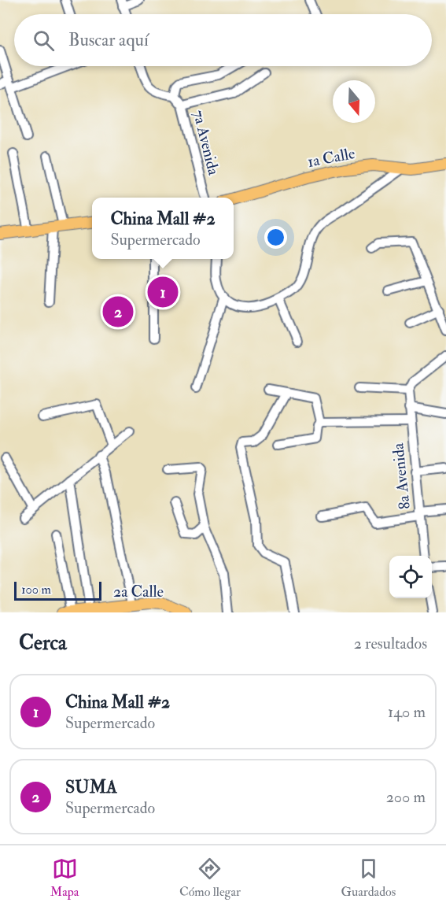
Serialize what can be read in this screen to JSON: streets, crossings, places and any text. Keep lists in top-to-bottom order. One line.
{"streets":{"main road":["1a Calle","2a Calle"],"street":["7a Avenida","8a Avenida"]},"scale_bar":"100 m","north":"bottom","page":{"search":"Buscar aquí","popup":["China Mall #2","Supermercado"],"pins":["1","2"],"scale":"100 m","heading":["Cerca","2 resultados"],"list":[{"mark":"1","name":"China Mall #2","note":"Supermercado","value":"140 m"},{"mark":"2","name":"SUMA","note":"Supermercado","value":"200 m"}],"nav":["Mapa","Cómo llegar","Guardados"]}}
